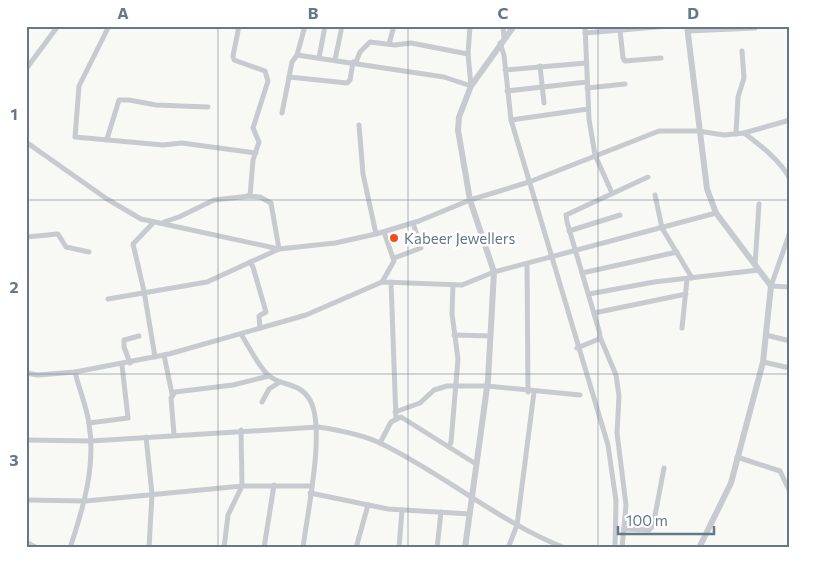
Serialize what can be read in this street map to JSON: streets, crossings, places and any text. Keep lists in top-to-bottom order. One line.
{"places":["Kabeer Jewellers"],"scale_bar":"100 m","grid":{"columns":["A","B","C","D"],"rows":["1","2","3"]}}
